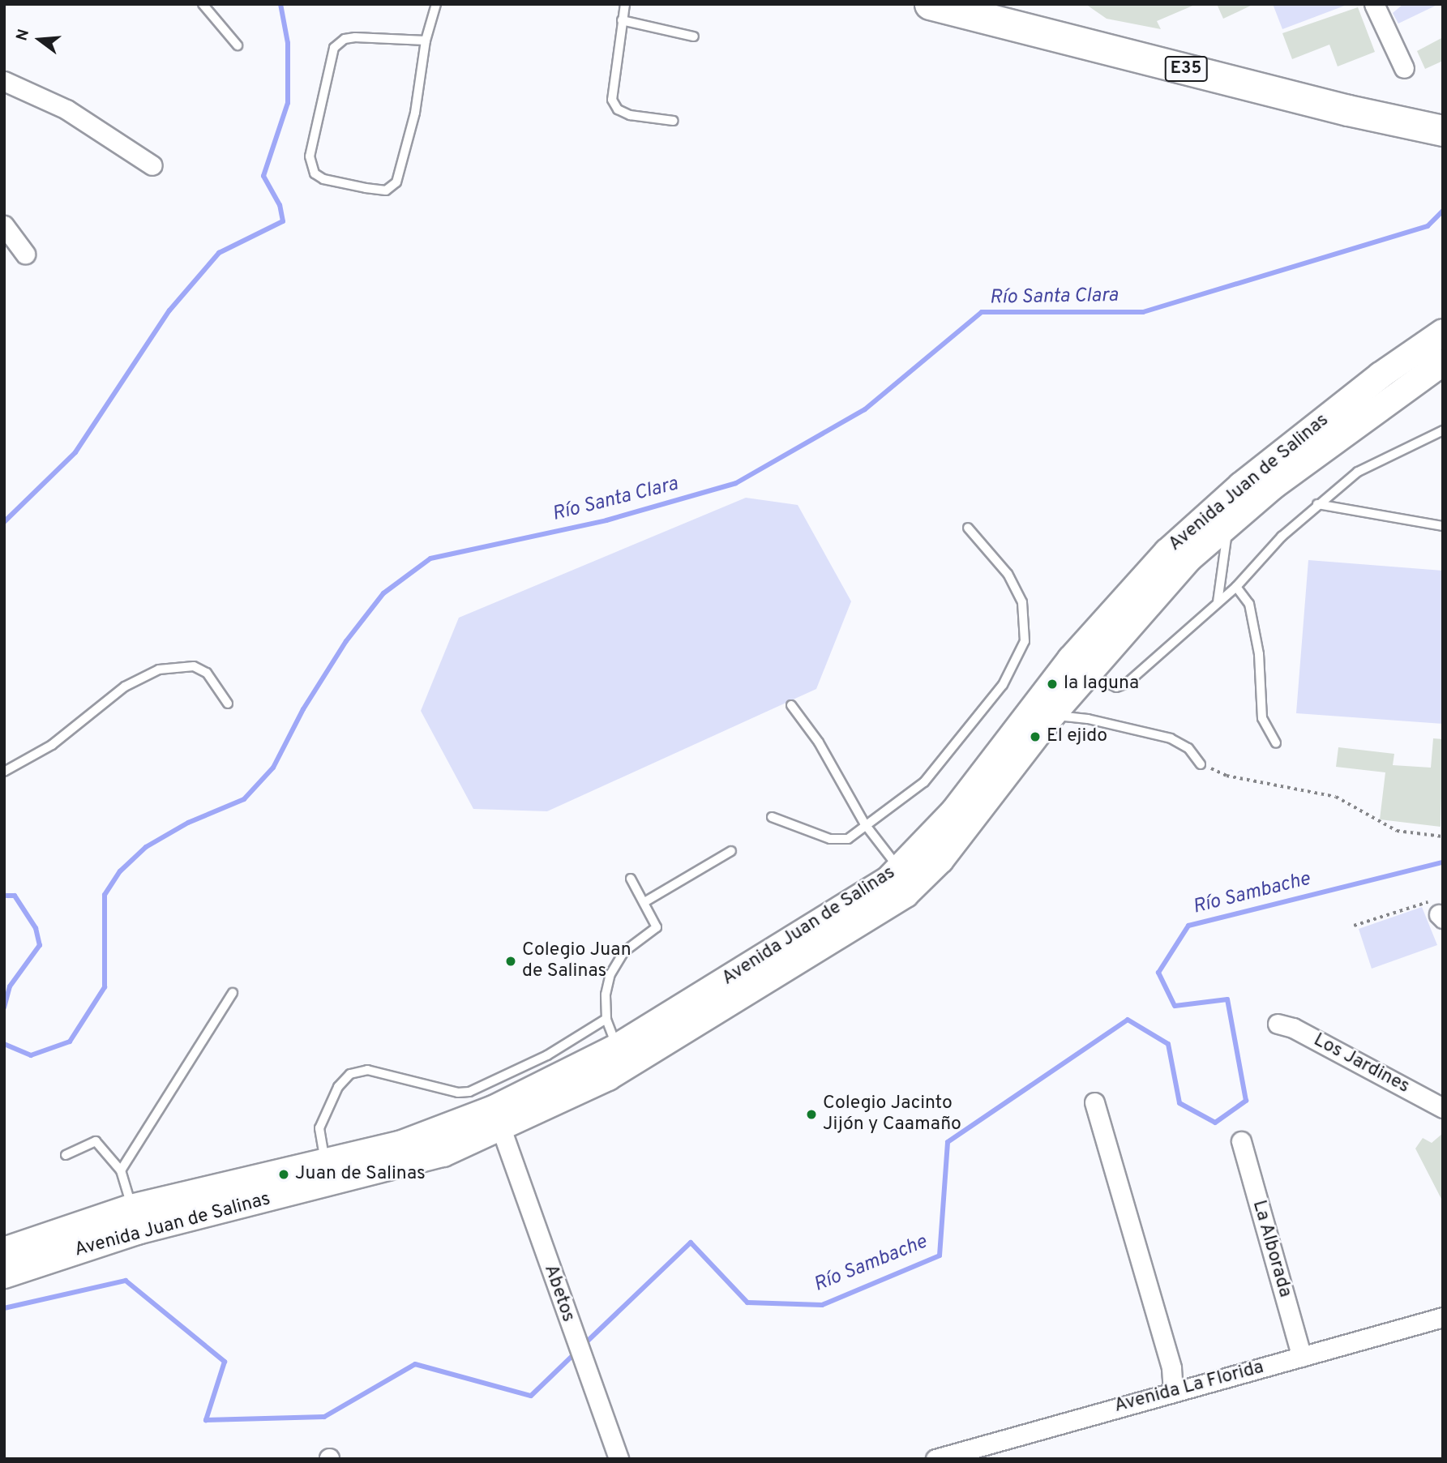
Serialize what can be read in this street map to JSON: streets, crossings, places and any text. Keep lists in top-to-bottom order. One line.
{"streets":{"highway":["E35"],"main road":["Avenida Juan de Salinas"],"street":["Los Jardines","La Alborada","Abetos","Avenida La Florida"]},"crossings":[["Avenida Juan de Salinas","Abetos"],["La Alborada","Avenida La Florida"]],"water":["Río Santa Clara","Río Sambache"],"places":["la laguna","El ejido","Colegio Juan de Salinas","Colegio Jacinto Jijón y Caamaño","Juan de Salinas"],"north":"left"}
